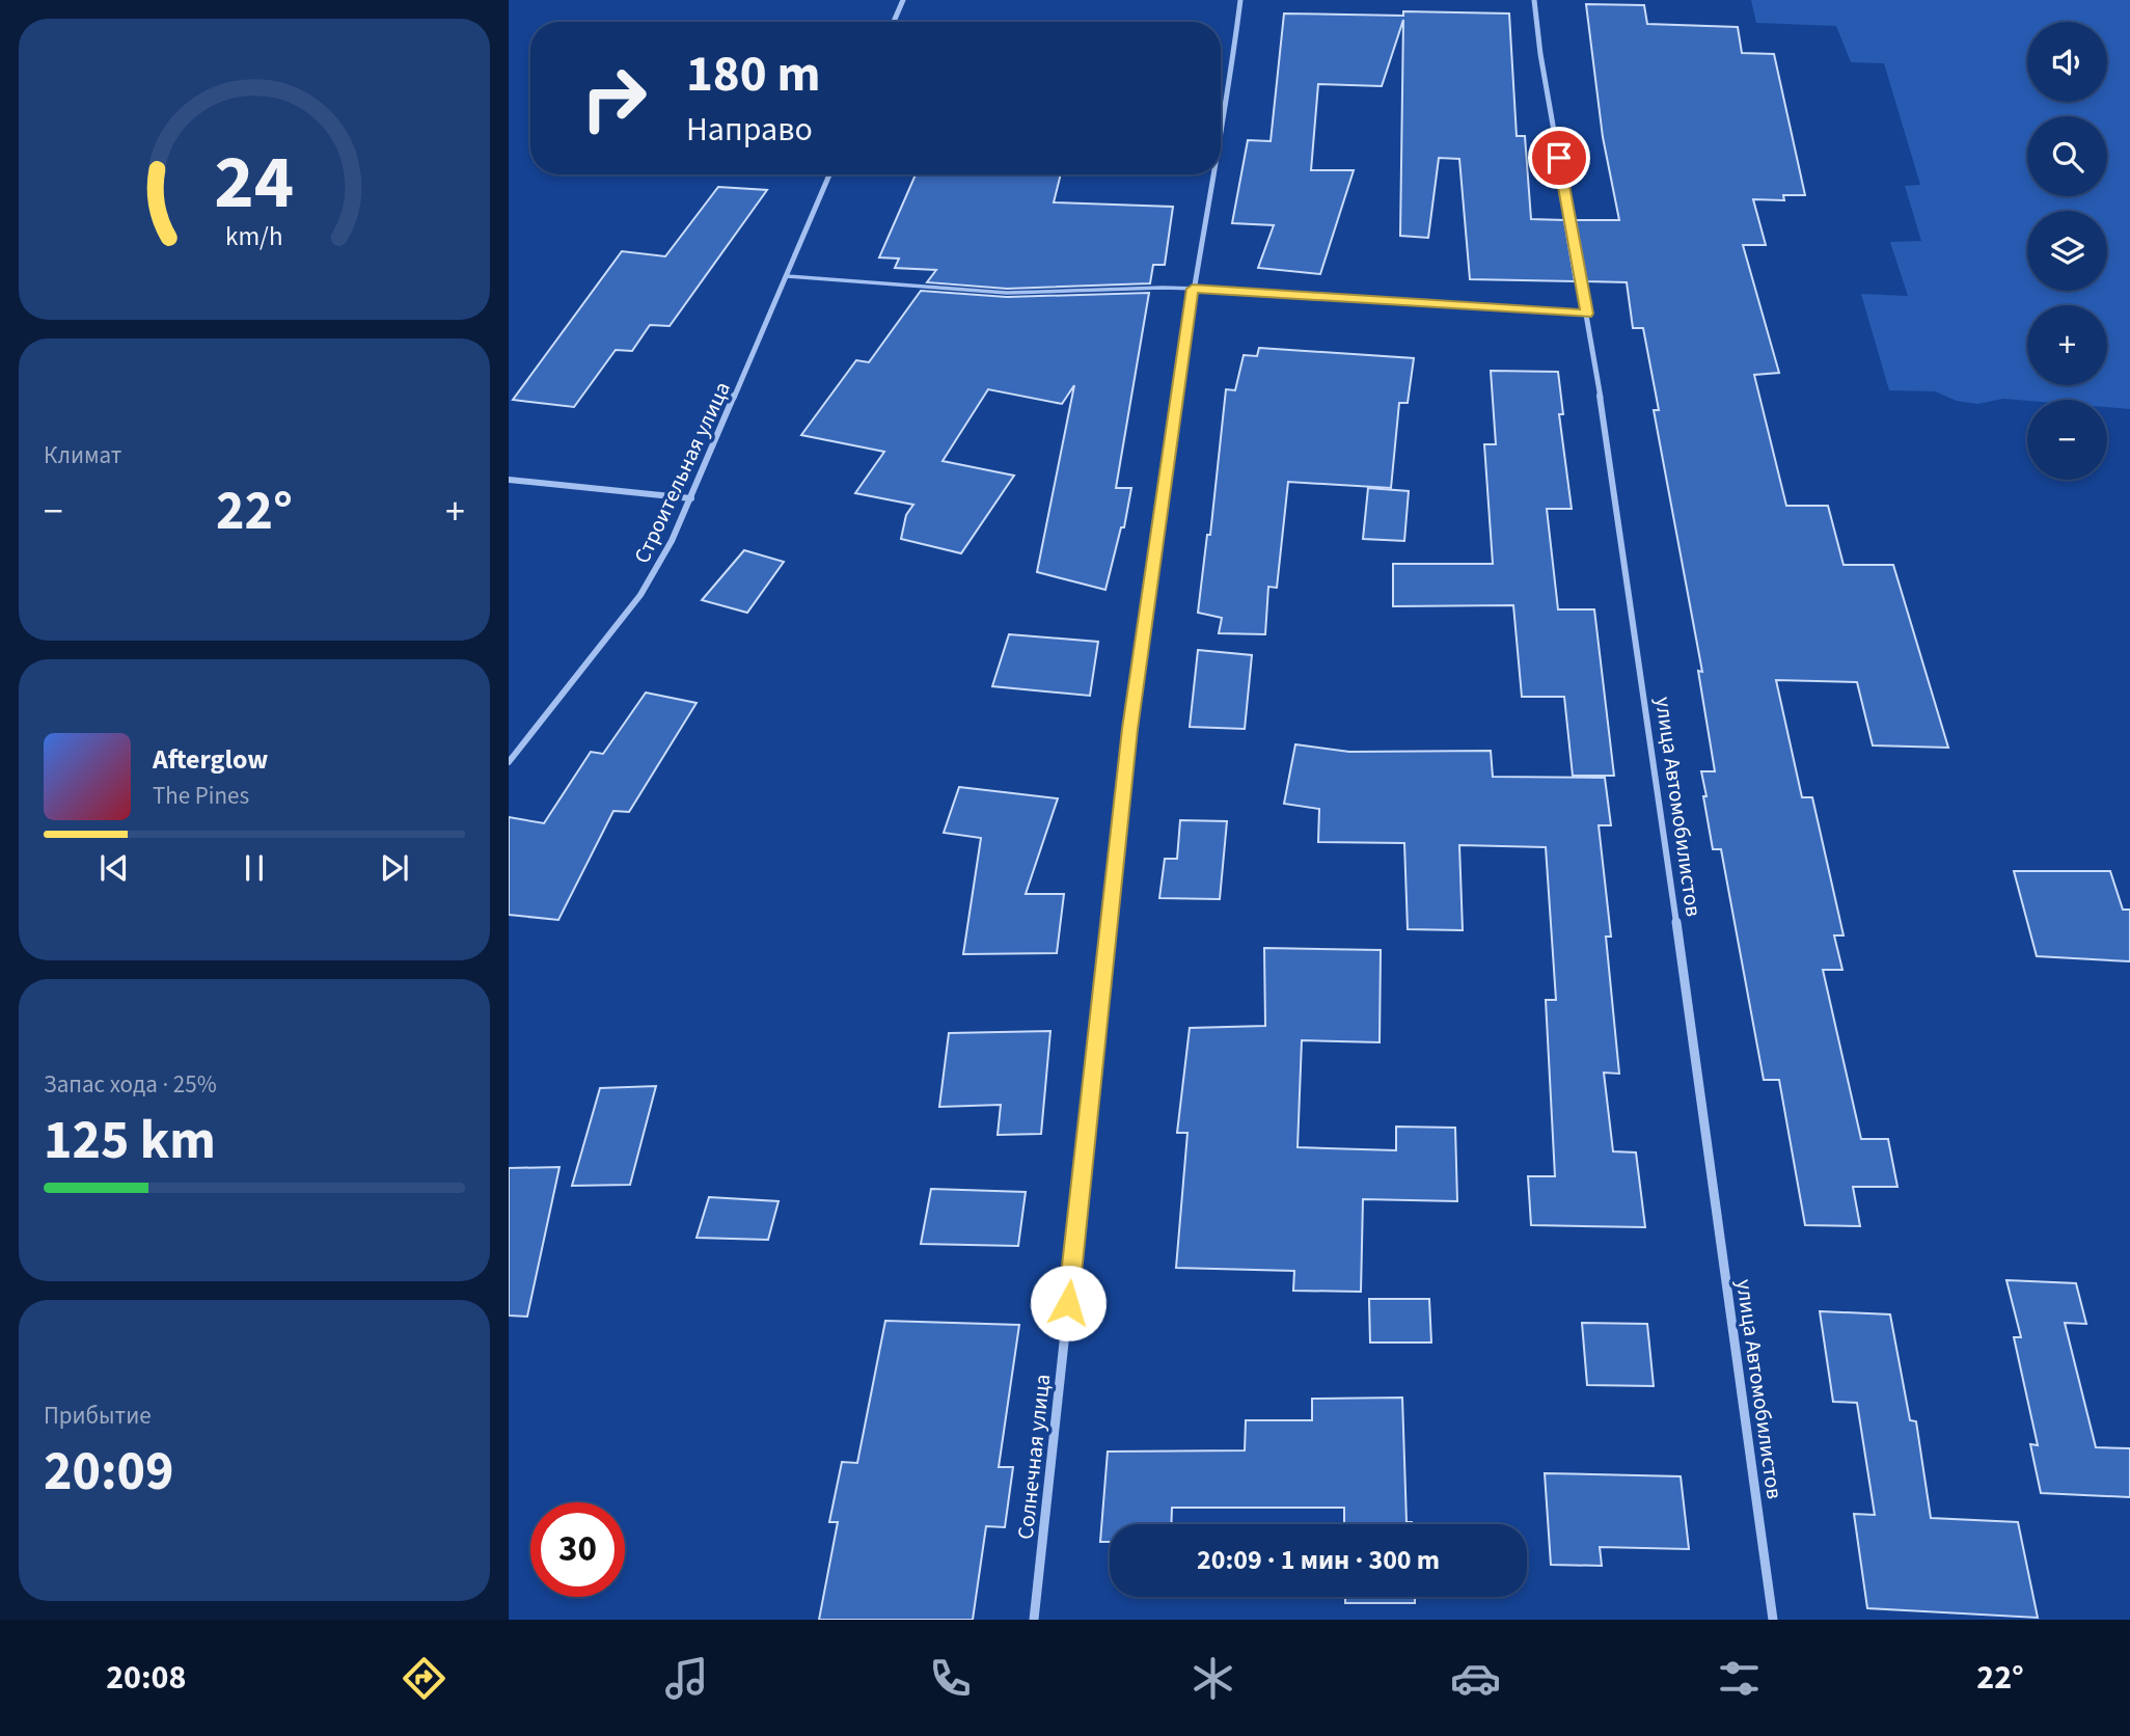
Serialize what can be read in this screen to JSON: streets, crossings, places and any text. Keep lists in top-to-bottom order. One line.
{"streets":{"street":["Строительная улица","улица Автомобилистов","Солнечная улица"]},"page":{"map_buttons":["+","−"],"turn":["180 m","Направо"],"tile":["Климат",["Запас хода · 25%","125 km"],["Прибытие","20:09"]],"heat":["−","22°","+"],"song":["Afterglow","The Pines"],"limit":"30","trip":"20:09 · 1 мин · 300 m","tabs":["20:08","22°"],"gauge":["24","km/h"]}}
